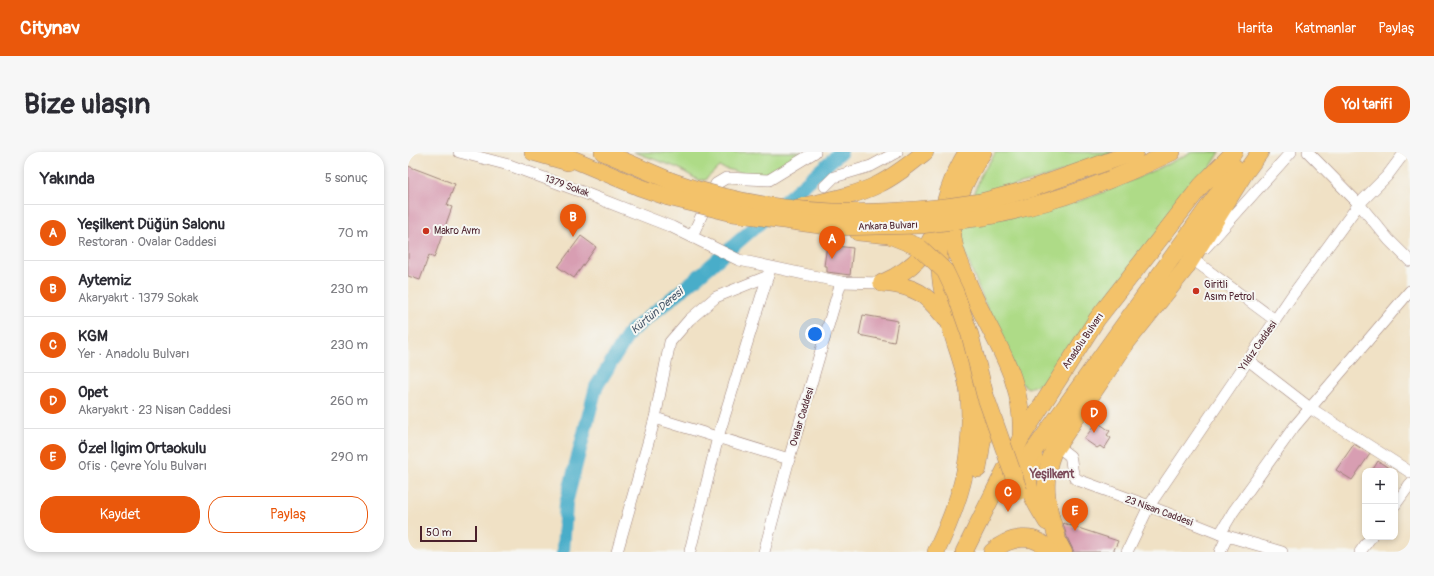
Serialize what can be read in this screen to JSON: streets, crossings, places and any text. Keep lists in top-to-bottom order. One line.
{"streets":{"highway":["Ankara Bulvarı","Anadolu Bulvarı"],"street":["1379 Sokak","Yıldız Caddesi","Ovalar Caddesi","23 Nisan Caddesi"]},"crossings":[["1379 Sokak","Ovalar Caddesi"],["Yıldız Caddesi","23 Nisan Caddesi"]],"districts":["Yeşilkent"],"water":["Kürtün Deresi"],"places":["Makro Avm","Giritli Asım Petrol"],"scale_bar":"50 m","page":{"header":"Citynav","nav":["Harita","Katmanlar","Paylaş"],"buttons":["Yol tarifi",["Kaydet","Paylaş"]],"title":"Bize ulaşın","heading":["Yakında","5 sonuç"],"list":[{"mark":"A","name":"Yeşilkent Düğün Salonu","note":"Restoran · Ovalar Caddesi","value":"70 m"},{"mark":"B","name":"Aytemiz","note":"Akaryakıt · 1379 Sokak","value":"230 m"},{"mark":"C","name":"KGM","note":"Yer · Anadolu Bulvarı","value":"230 m"},{"mark":"D","name":"Opet","note":"Akaryakıt · 23 Nisan Caddesi","value":"260 m"},{"mark":"E","name":"Özel İlgim Ortaokulu","note":"Ofis · Çevre Yolu Bulvarı","value":"290 m"}],"pins":["B","A","D","C","E"],"map_buttons":["+","−"],"scale":"50 m"}}
